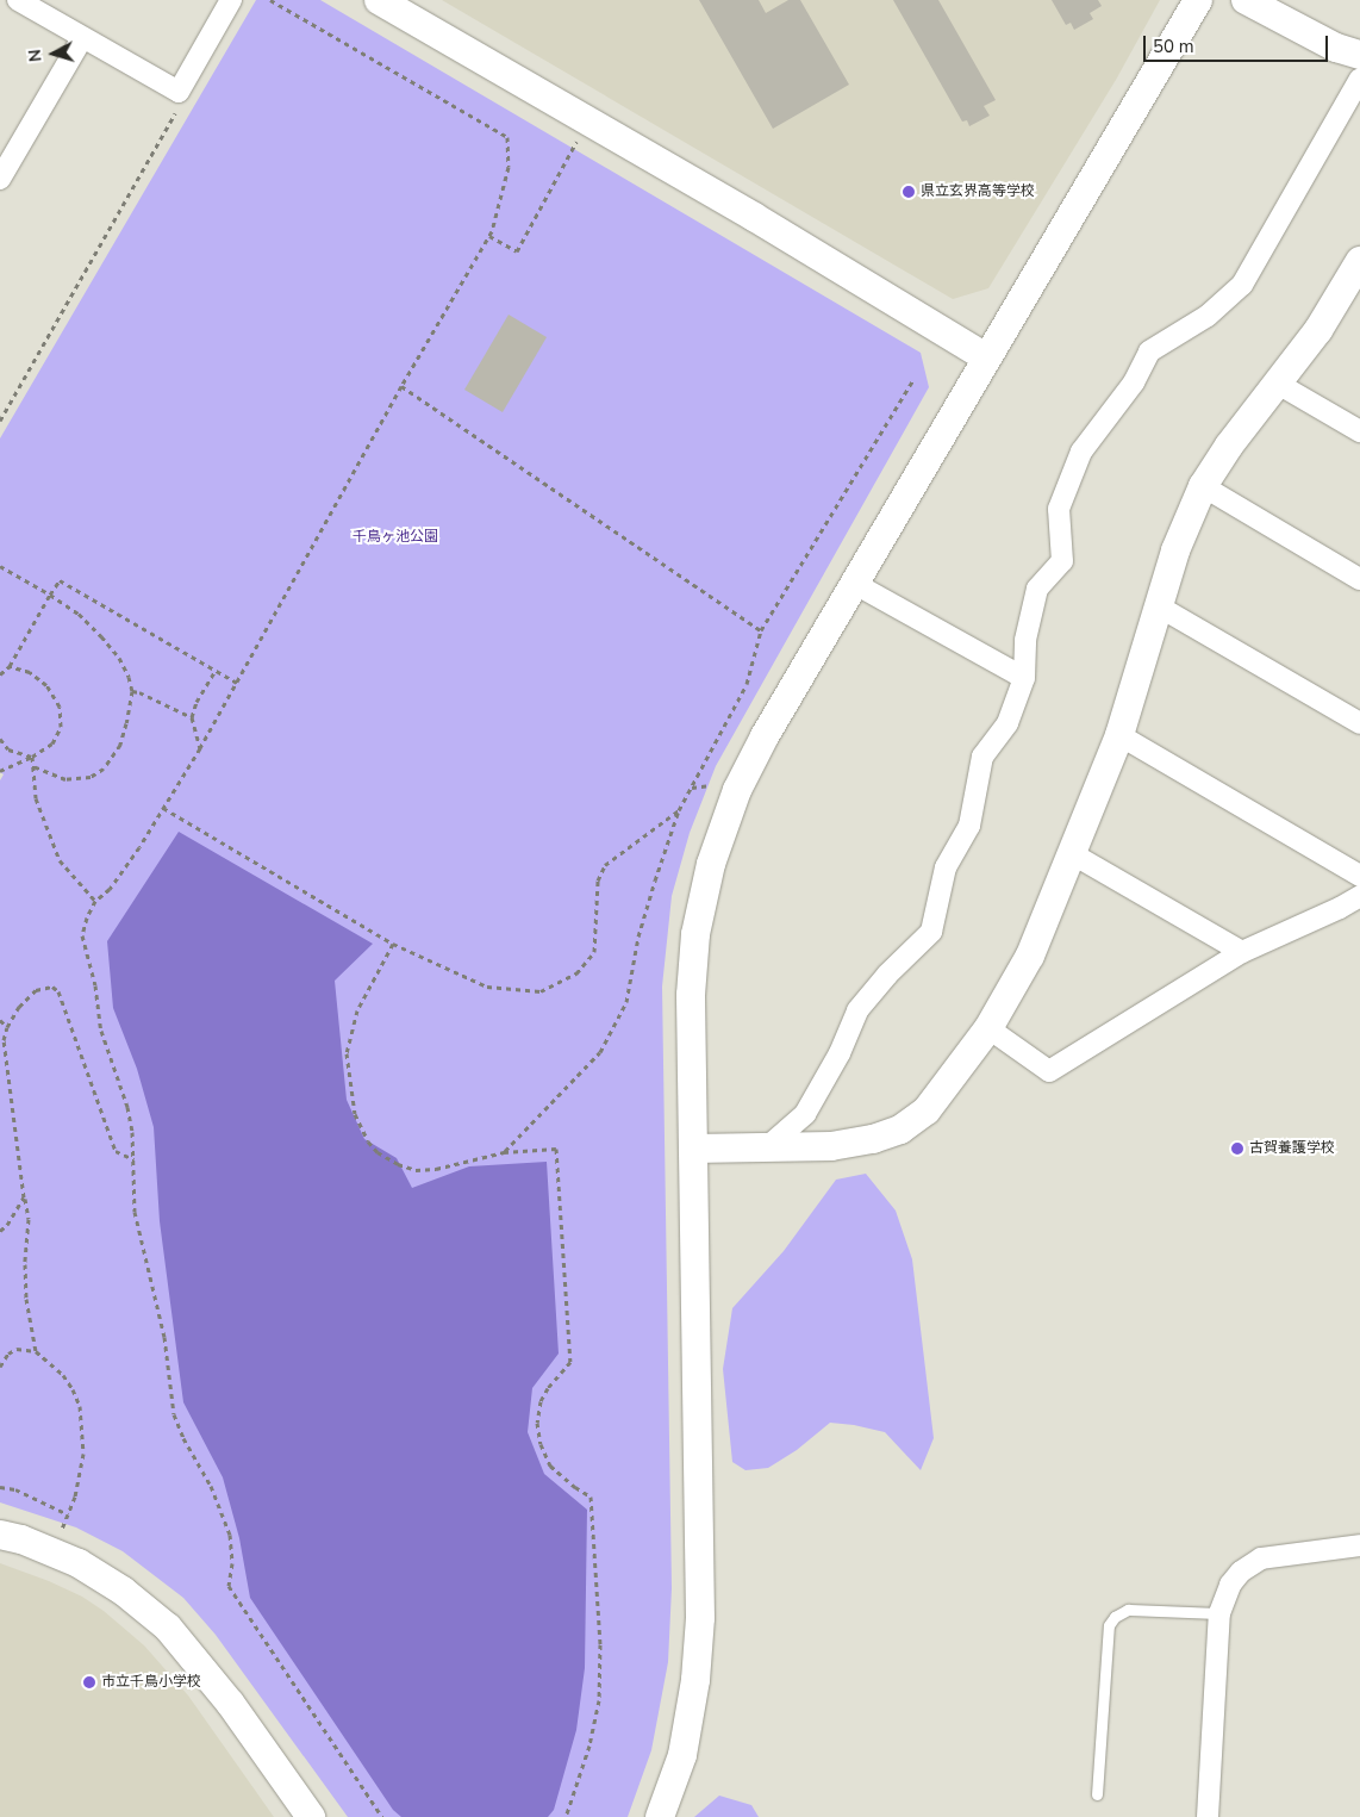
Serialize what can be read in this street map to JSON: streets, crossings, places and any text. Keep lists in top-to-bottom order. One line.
{"parks":["千鳥ヶ池公園"],"places":["県立玄界高等学校","古賀養護学校","市立千鳥小学校"],"scale_bar":"50 m","north":"left"}
